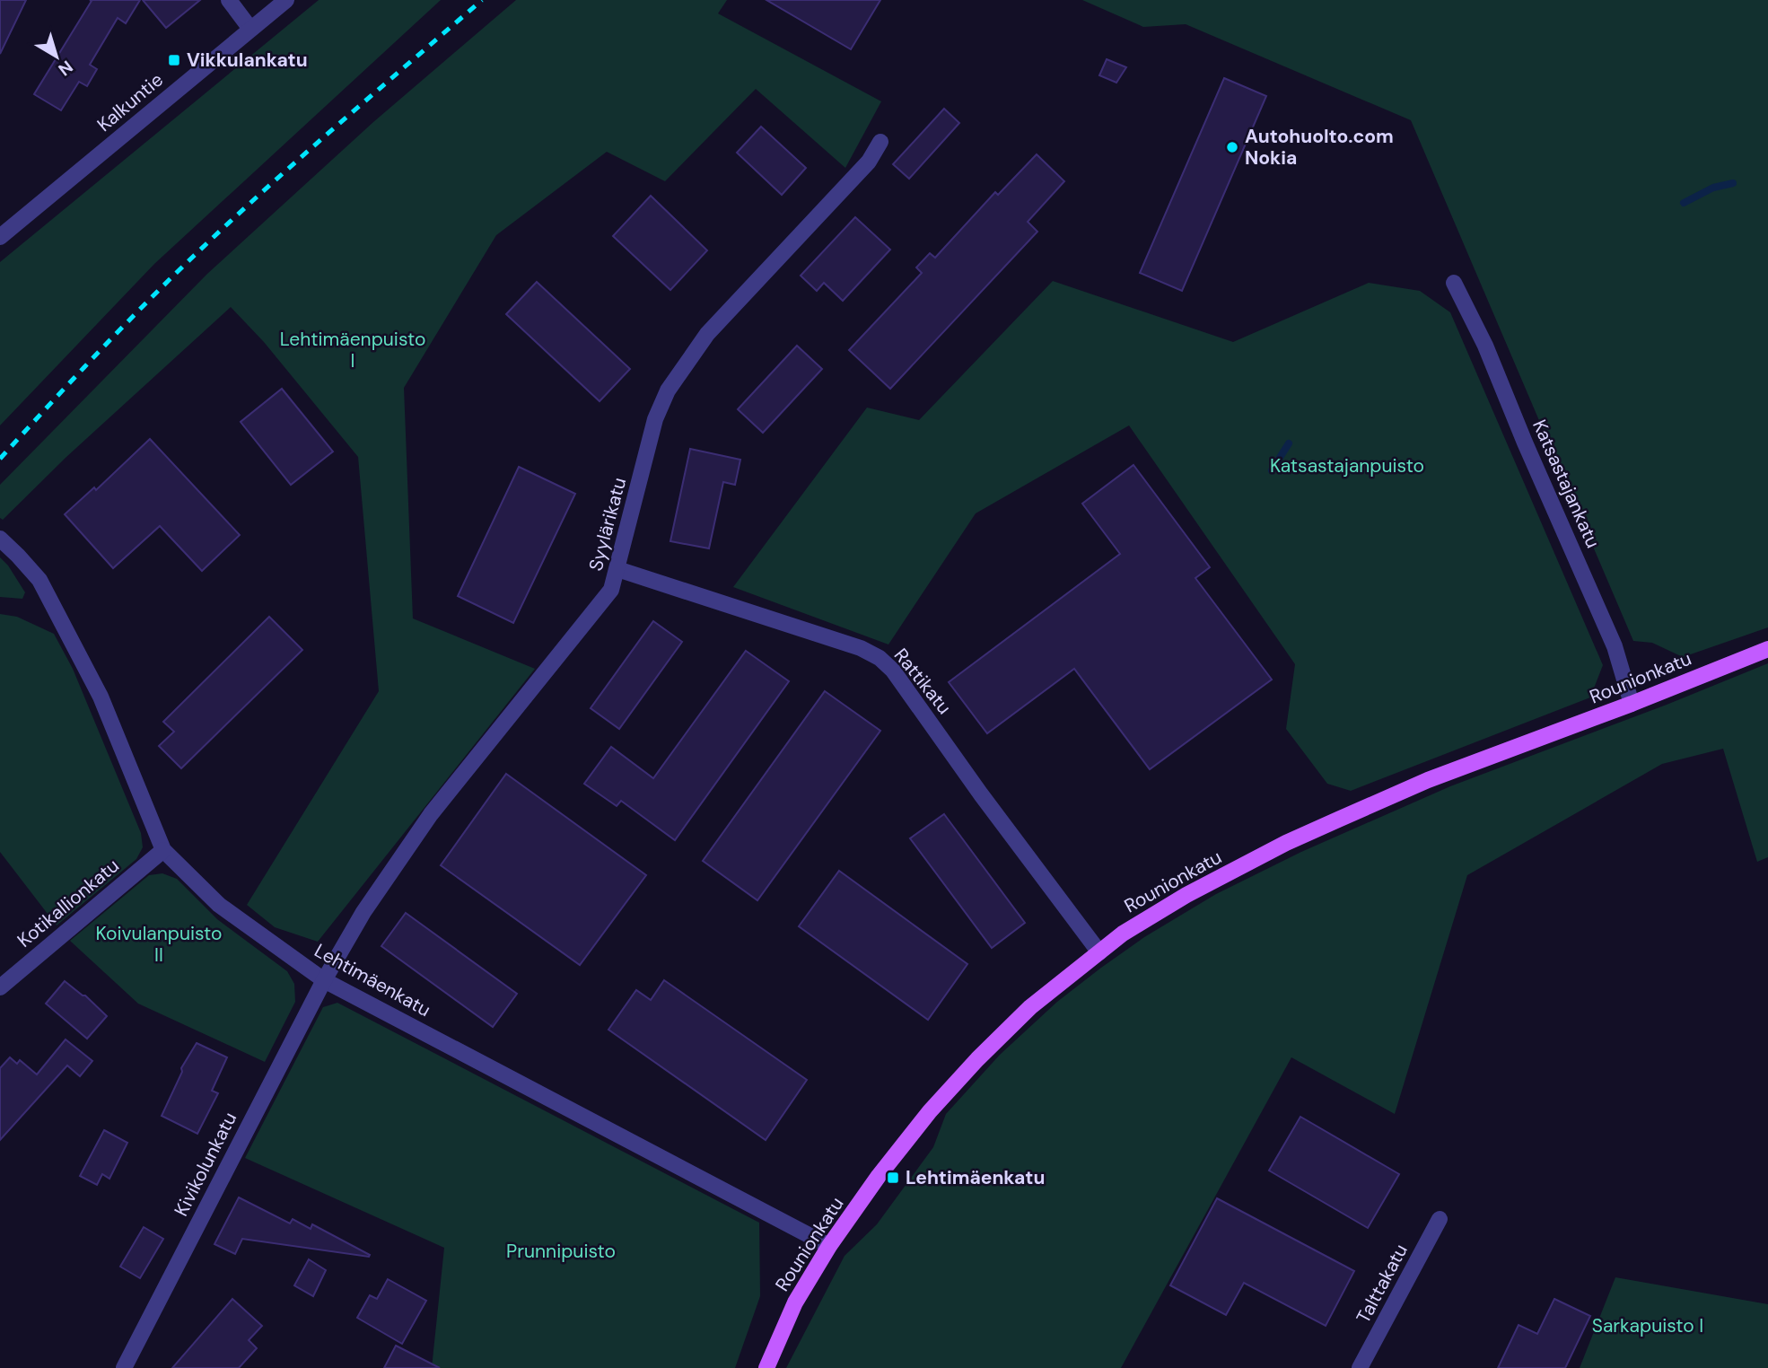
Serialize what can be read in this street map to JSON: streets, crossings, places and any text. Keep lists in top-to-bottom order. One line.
{"streets":{"main road":["Rounionkatu"],"street":["Kalkuntie","Katsastajankatu","Syylärikatu","Rattikatu","Kotikallionkatu","Lehtimäenkatu","Kivikolunkatu","Talttakatu"]},"crossings":[["Katsastajankatu","Rounionkatu"],["Syylärikatu","Rattikatu"],["Syylärikatu","Lehtimäenkatu"],["Syylärikatu","Kivikolunkatu"],["Rounionkatu","Rattikatu"],["Rounionkatu","Lehtimäenkatu"],["Kotikallionkatu","Lehtimäenkatu"],["Lehtimäenkatu","Kivikolunkatu"]],"parks":["Lehtimäenpuisto I","Katsastajanpuisto","Koivulanpuisto II","Prunnipuisto","Sarkapuisto I"],"places":{"transit":["Vikkulankatu","Lehtimäenkatu"],"other":["Autohuolto.com Nokia"]},"north":"bottom right"}
